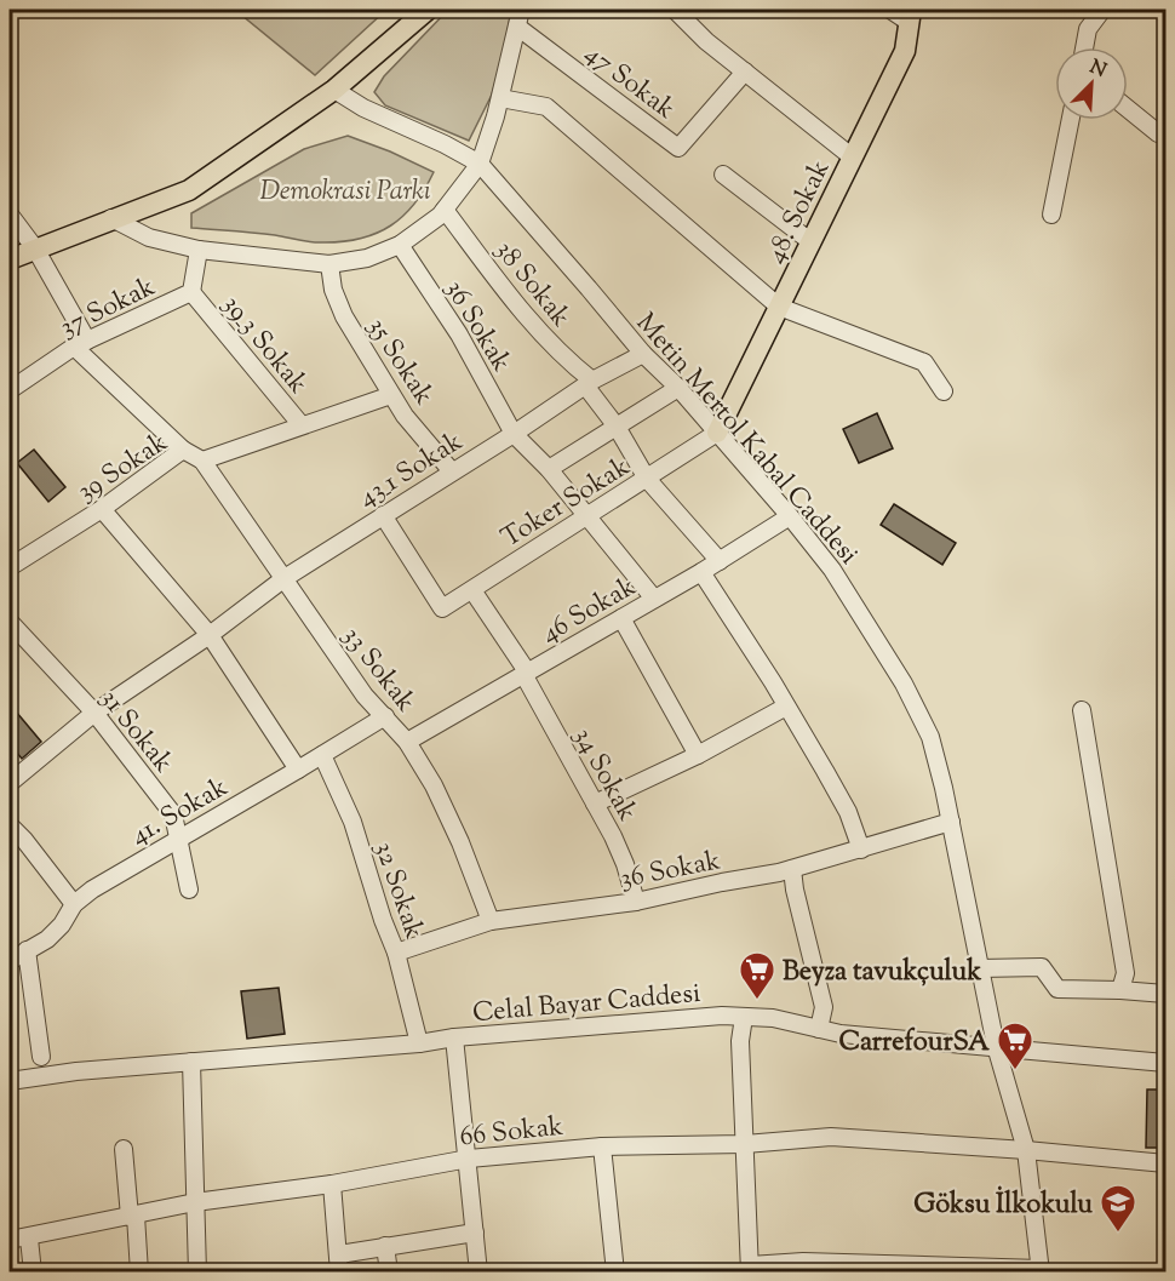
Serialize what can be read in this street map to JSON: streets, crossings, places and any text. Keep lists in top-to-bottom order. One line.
{"streets":{"main road":["48. Sokak"],"street":["47 Sokak","38 Sokak","37 Sokak","36 Sokak","39_3 Sokak","35 Sokak","Metin Mertol Kabal Caddesi","39 Sokak","43_1 Sokak","Toker Sokak","46 Sokak","33 Sokak","31 Sokak","34 Sokak","41. Sokak","32 Sokak","Celal Bayar Caddesi","66 Sokak"]},"crossings":[["48. Sokak","Metin Mertol Kabal Caddesi"],["48. Sokak","Toker Sokak"],["38 Sokak","43_1 Sokak"],["38 Sokak","Toker Sokak"],["38 Sokak","46 Sokak"],["37 Sokak","39_3 Sokak"],["36 Sokak","Metin Mertol Kabal Caddesi"],["36 Sokak","43_1 Sokak"],["36 Sokak","Toker Sokak"],["36 Sokak","46 Sokak"],["36 Sokak","33 Sokak"],["36 Sokak","34 Sokak"],["36 Sokak","32 Sokak"],["39_3 Sokak","39 Sokak"],["35 Sokak","39 Sokak"],["35 Sokak","43_1 Sokak"],["Metin Mertol Kabal Caddesi","43_1 Sokak"],["Metin Mertol Kabal Caddesi","Toker Sokak"],["Metin Mertol Kabal Caddesi","46 Sokak"],["Metin Mertol Kabal Caddesi","Celal Bayar Caddesi"],["Metin Mertol Kabal Caddesi","66 Sokak"],["39 Sokak","33 Sokak"],["43_1 Sokak","Toker Sokak"],["43_1 Sokak","33 Sokak"],["43_1 Sokak","31 Sokak"],["Toker Sokak","34 Sokak"],["46 Sokak","33 Sokak"],["46 Sokak","34 Sokak"],["33 Sokak","41. Sokak"],["31 Sokak","41. Sokak"],["41. Sokak","32 Sokak"],["32 Sokak","Celal Bayar Caddesi"]],"parks":["Demokrasi Parkı"],"places":{"supermarket":["Beyza tavukçuluk","CarrefourSA"],"school or university":["Göksu İlkokulu"]},"north":"top right"}
